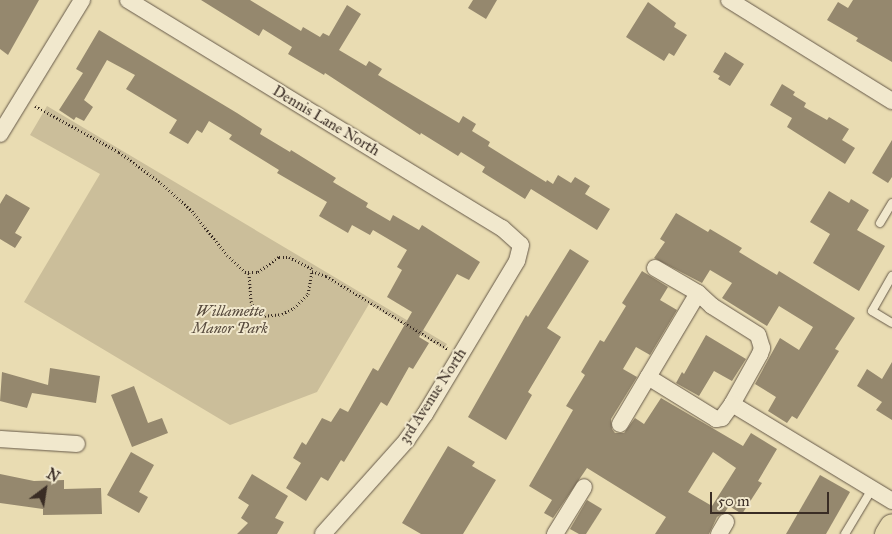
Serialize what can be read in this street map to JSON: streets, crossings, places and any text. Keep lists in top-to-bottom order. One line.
{"streets":{"street":["Dennis Lane North","3rd Avenue North"]},"crossings":[["Dennis Lane North","3rd Avenue North"]],"parks":["Willamette Manor Park"],"scale_bar":"50 m","north":"top right"}
